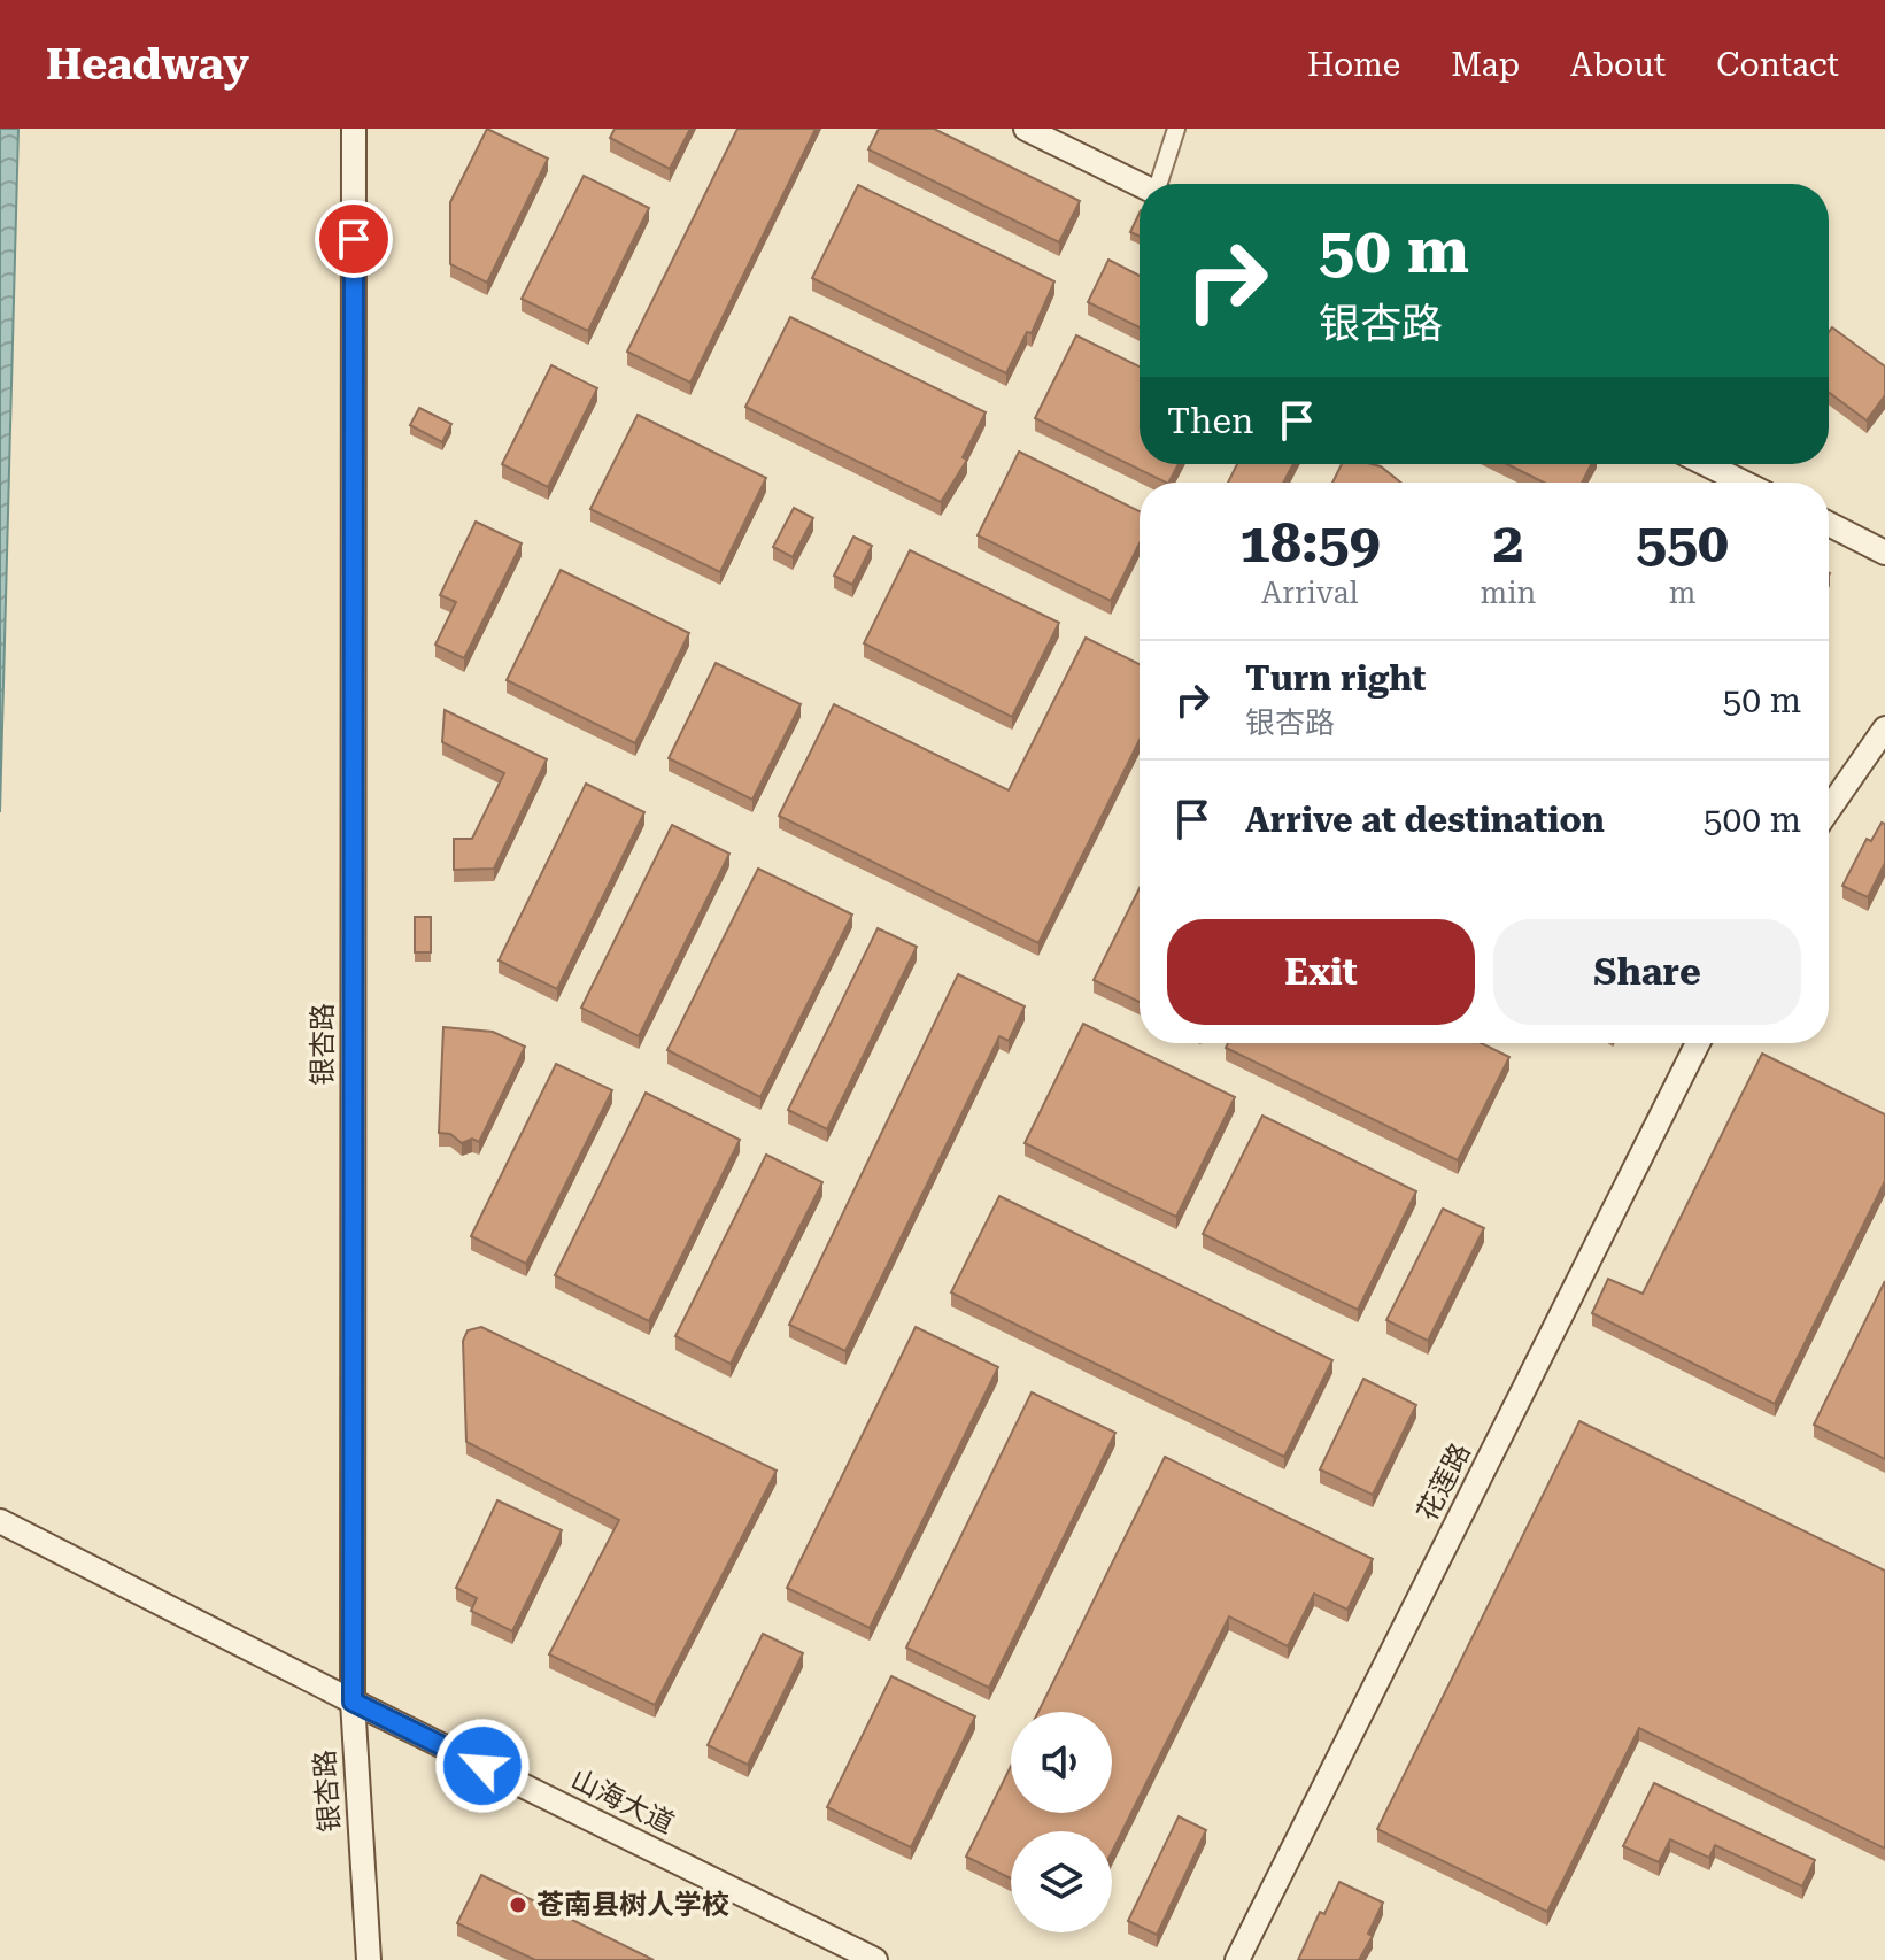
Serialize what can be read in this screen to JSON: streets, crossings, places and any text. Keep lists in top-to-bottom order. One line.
{"streets":{"street":["银杏路","花莲路","山海大道"]},"crossings":[["银杏路","山海大道"]],"places":["苍南县树人学校"],"page":{"header":"Headway","nav":["Home","Map","About","Contact"],"turn":["50 m","银杏路"],"then":"Then","eta":["18:59","Arrival","2","min","550","m"],"list":[{"name":"Turn right","note":"银杏路","value":"50 m"},{"name":"Arrive at destination","value":"500 m"}],"buttons":["Exit","Share"]}}
